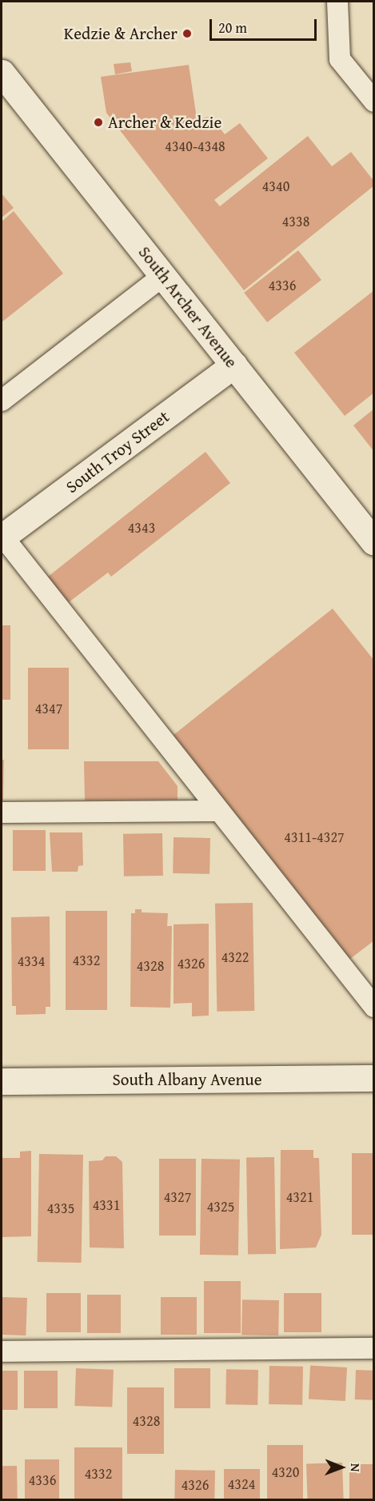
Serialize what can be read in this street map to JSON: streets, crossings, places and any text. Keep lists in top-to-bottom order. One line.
{"streets":{"street":["South Archer Avenue","South Troy Street","South Albany Avenue"]},"crossings":[["South Archer Avenue","South Troy Street"]],"places":["Kedzie & Archer","Archer & Kedzie"],"house_numbers":["4340-4348","4340","4338","4336","4343","4347","4311-4327","4322","4332","4334","4326","4328","4327","4321","4331","4325","4335","4328","4320","4332","4336","4324","4326"],"scale_bar":"20 m","north":"right"}
